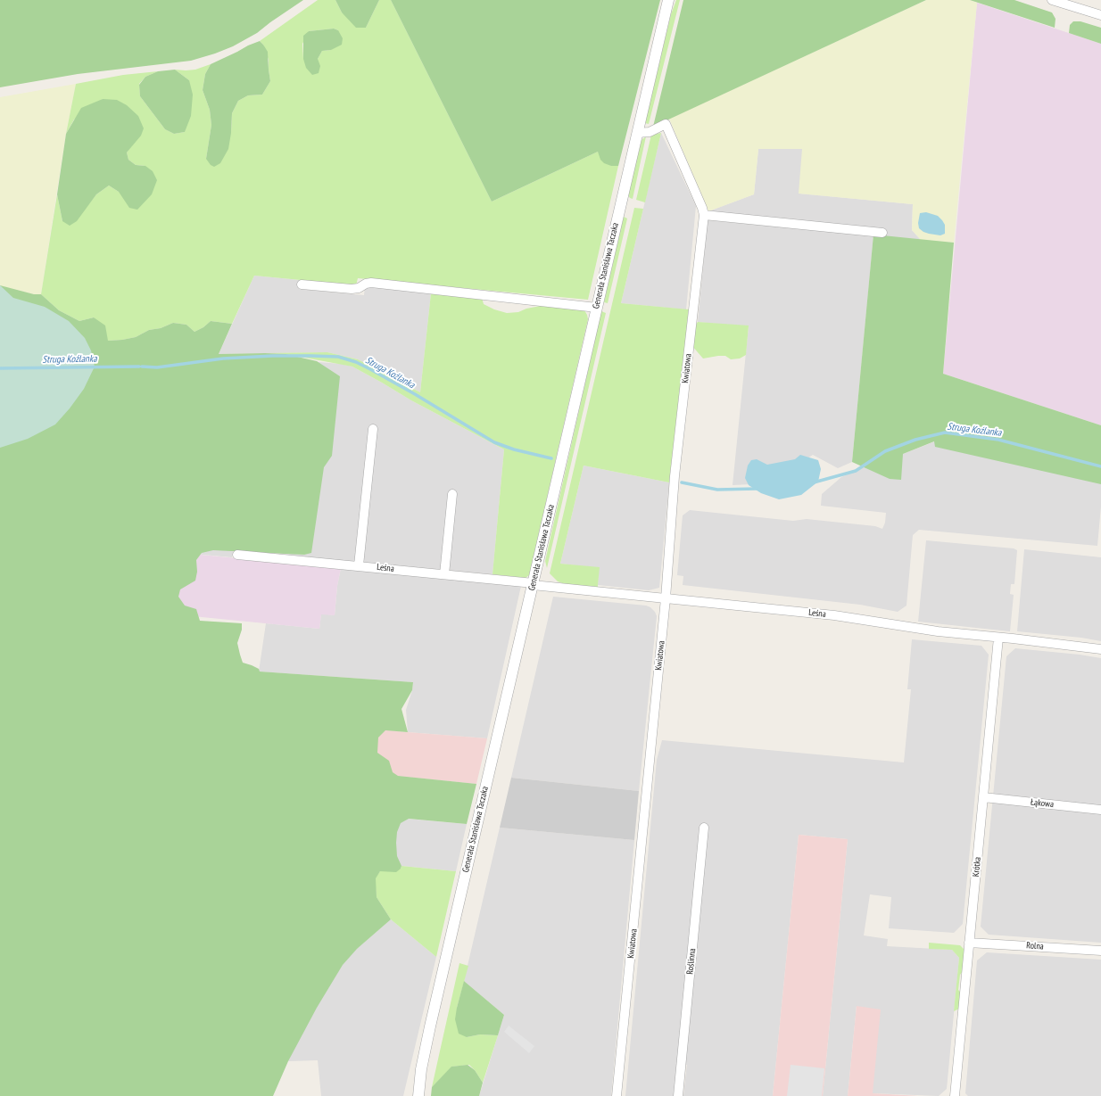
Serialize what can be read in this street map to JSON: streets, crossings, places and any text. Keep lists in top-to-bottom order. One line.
{"streets":{"street":["Generała Stanisława Taczaka","Kwiatowa","Leśna","Łąkowa","Krótka","Rolna","Roślinna"]},"crossings":[["Generała Stanisława Taczaka","Kwiatowa"],["Generała Stanisława Taczaka","Leśna"],["Kwiatowa","Leśna"],["Leśna","Krótka"],["Łąkowa","Krótka"],["Krótka","Rolna"]],"water":["Struga Koźlanka"]}
